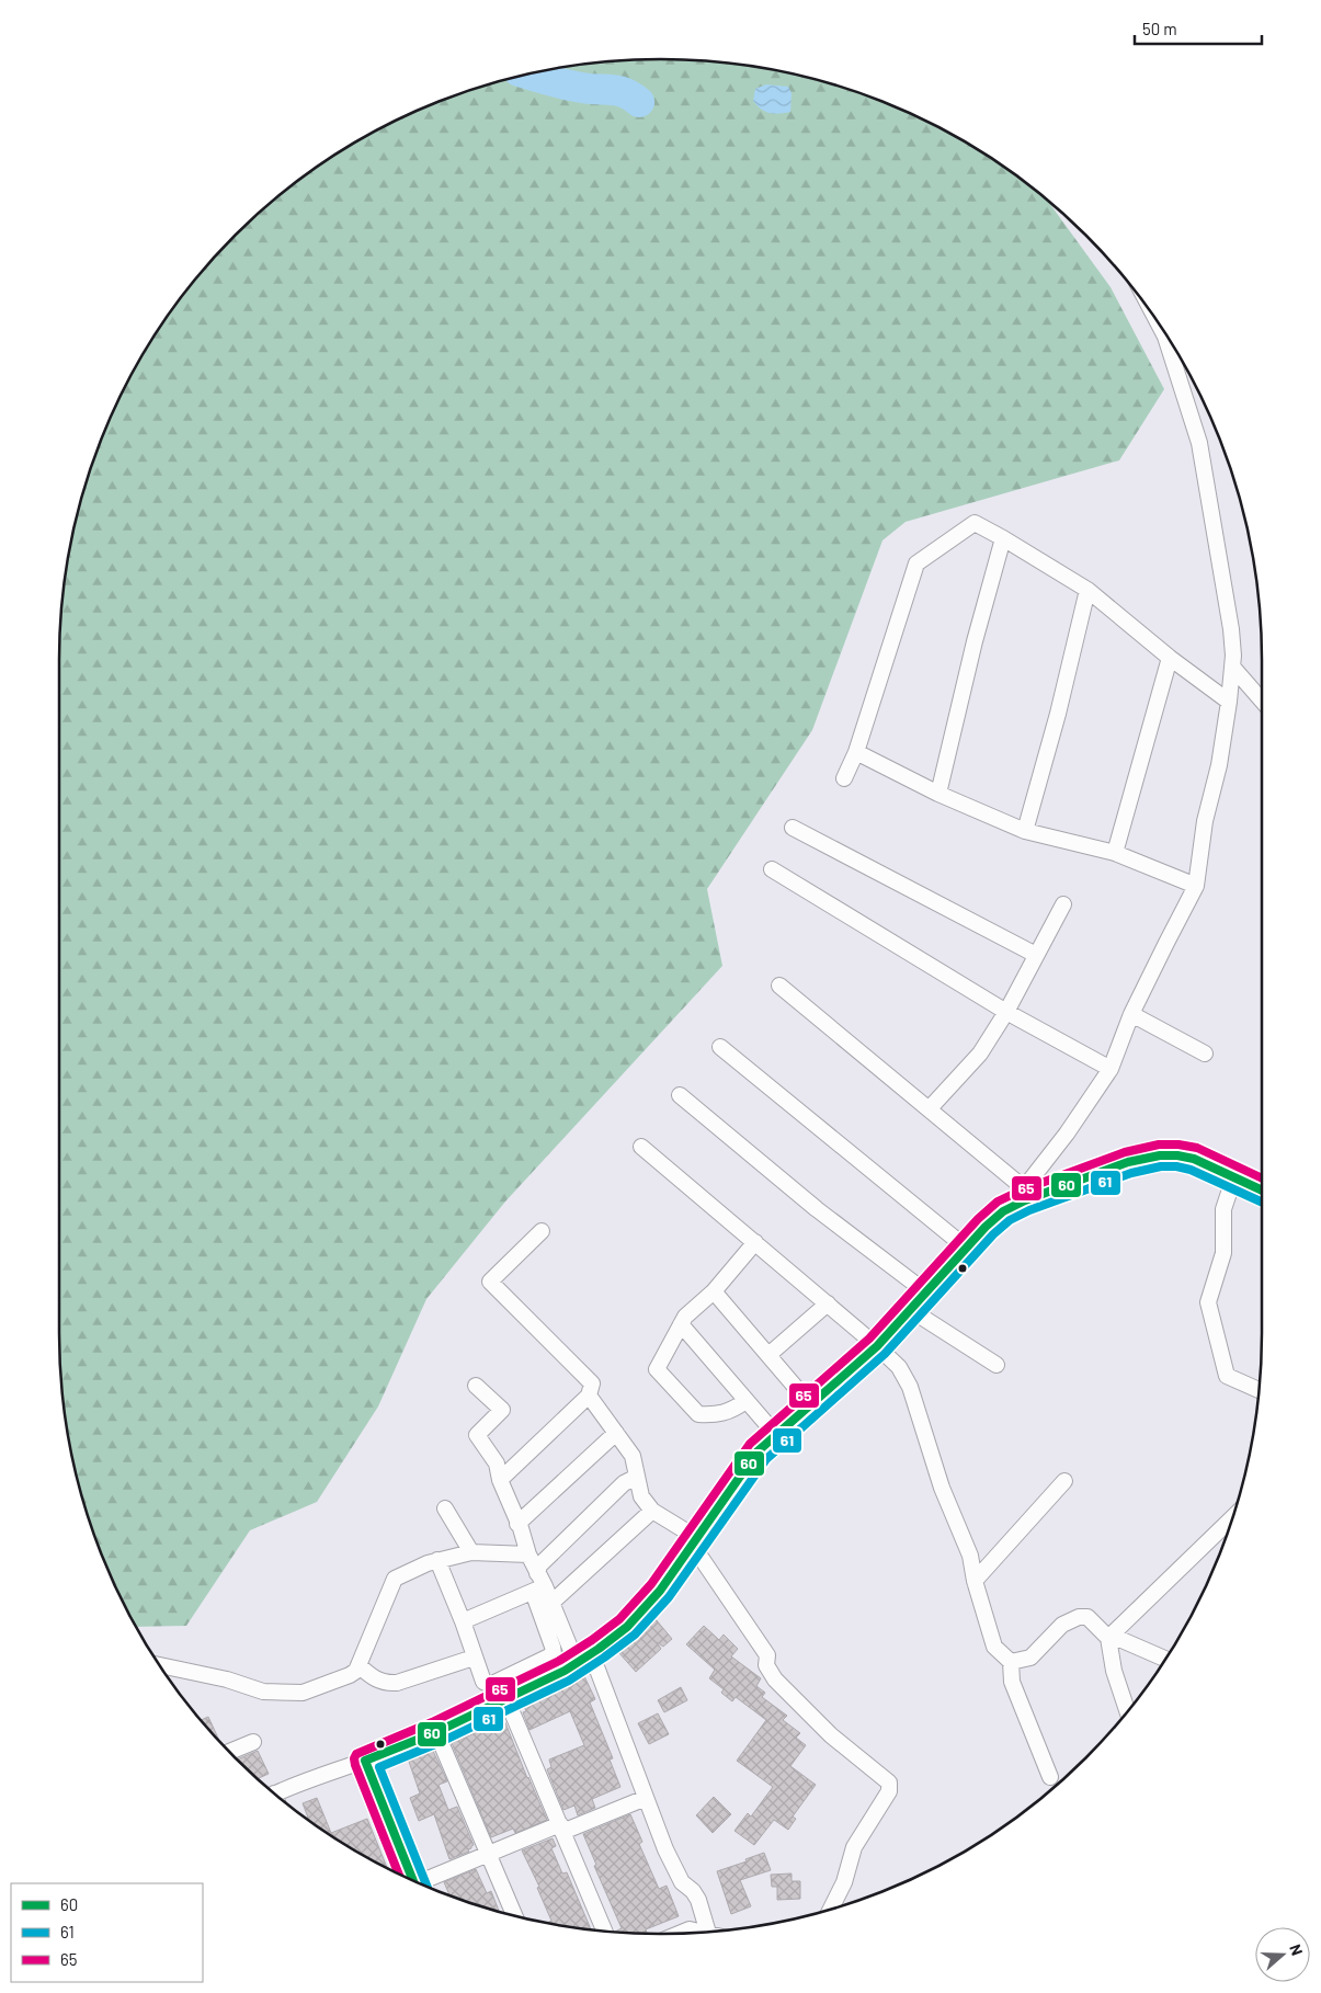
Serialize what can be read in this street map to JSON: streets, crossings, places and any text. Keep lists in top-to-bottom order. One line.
{"lines":["transit line 65","transit line 60","transit line 61"],"legend":["60","61","65"],"scale_bar":"50 m","north":"right"}
